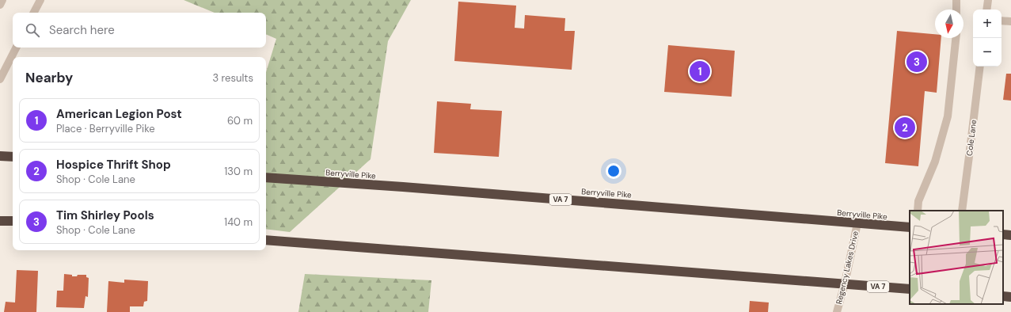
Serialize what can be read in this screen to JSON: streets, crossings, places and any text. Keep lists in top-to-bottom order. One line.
{"streets":{"highway":["Berryville Pike","VA 7"],"street":["Cole Lane","Regency Lakes Drive"]},"crossings":[["Berryville Pike","Regency Lakes Drive"],["VA 7","Regency Lakes Drive"]],"north":"bottom","page":{"map_buttons":["+","−"],"search":"Search here","pins":["3","1","2"],"heading":["Nearby","3 results"],"list":[{"mark":"1","name":"American Legion Post","note":"Place · Berryville Pike","value":"60 m"},{"mark":"2","name":"Hospice Thrift Shop","note":"Shop · Cole Lane","value":"130 m"},{"mark":"3","name":"Tim Shirley Pools","note":"Shop · Cole Lane","value":"140 m"}]}}
